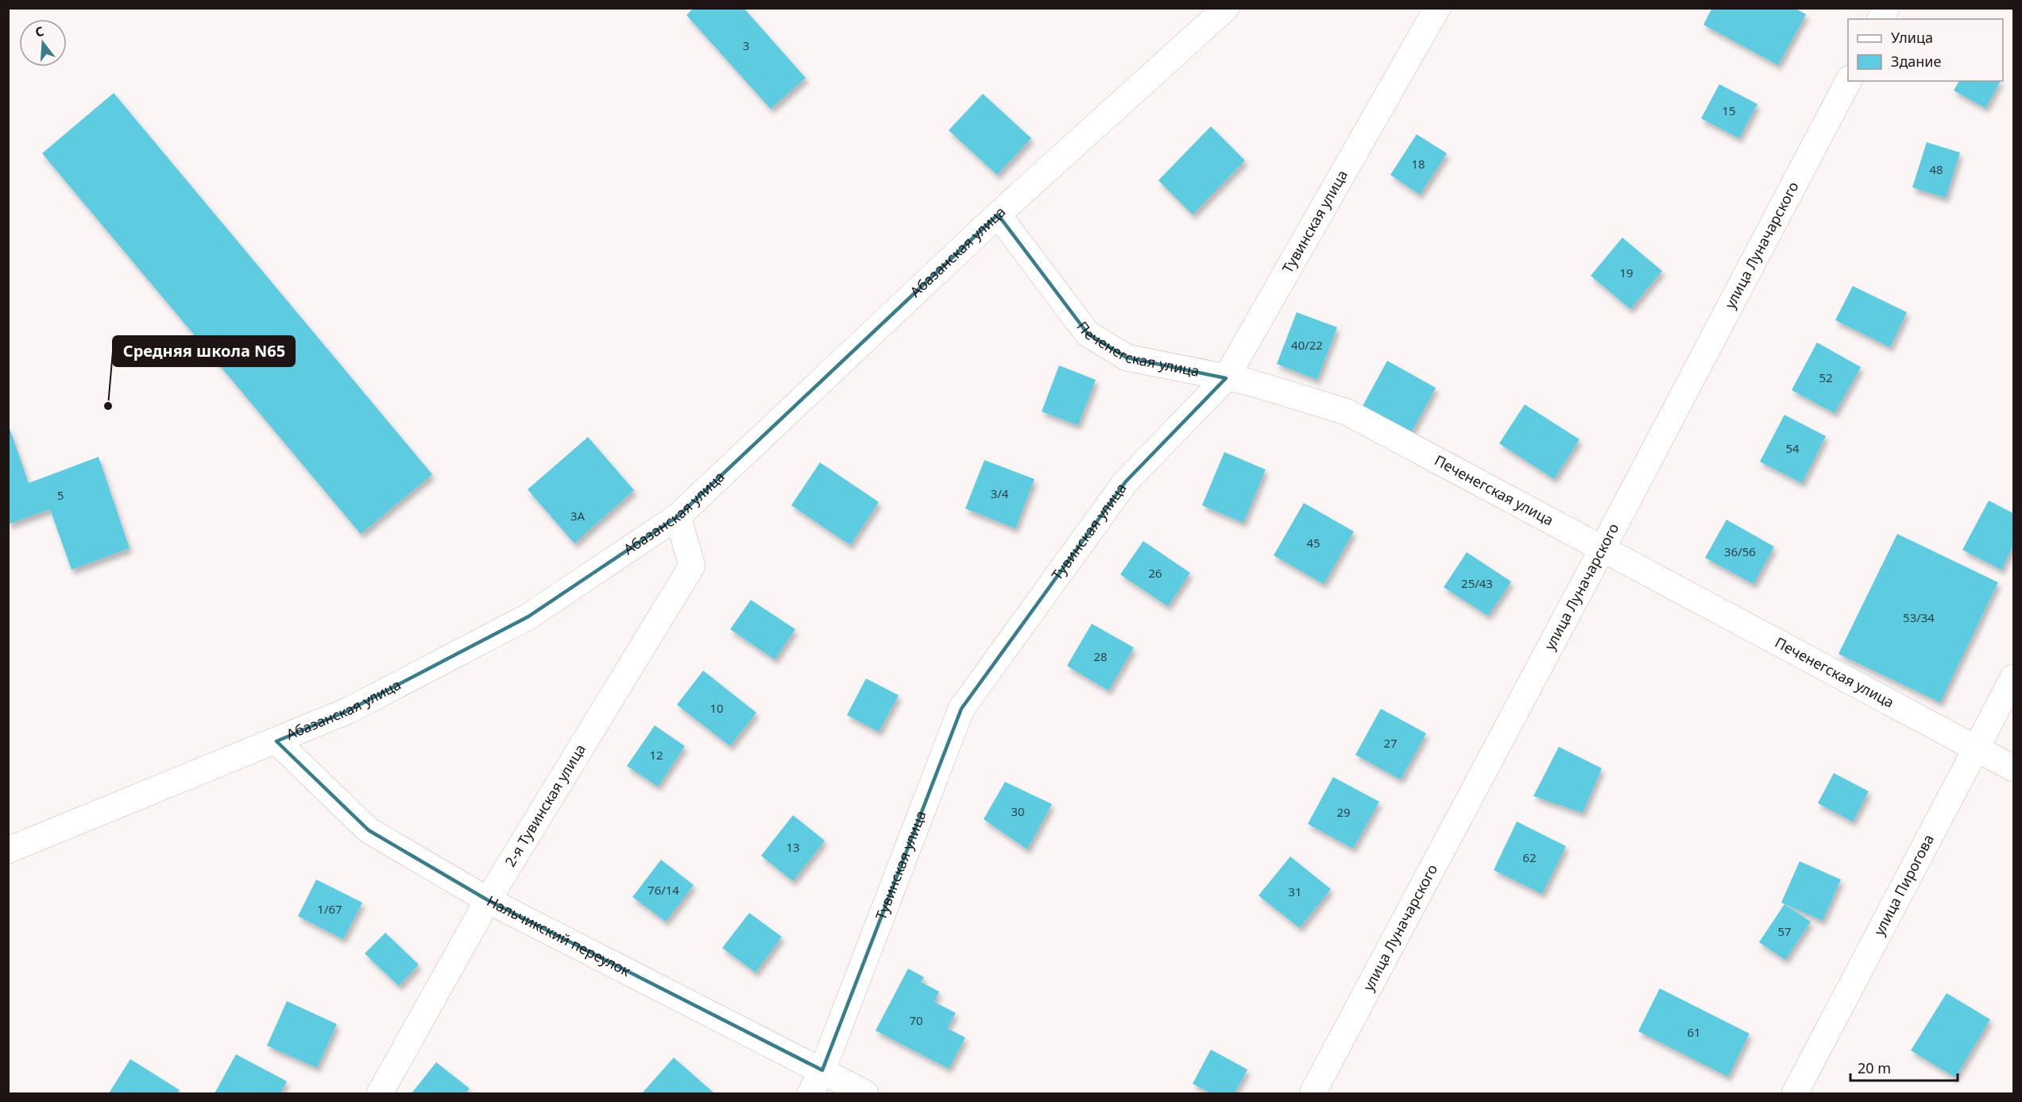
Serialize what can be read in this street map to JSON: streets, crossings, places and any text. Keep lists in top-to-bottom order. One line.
{"streets":{"street":["Тувинская улица","улица Луначарского","Абазанская улица","Печенегская улица","2-я Тувинская улица","улица Пирогова","Нальчикский переулок"]},"crossings":[["Тувинская улица","Печенегская улица"],["Тувинская улица","Нальчикский переулок"],["улица Луначарского","Печенегская улица"],["Абазанская улица","Печенегская улица"],["Абазанская улица","2-я Тувинская улица"],["Абазанская улица","Нальчикский переулок"],["Печенегская улица","улица Пирогова"],["2-я Тувинская улица","Нальчикский переулок"]],"places":["Средняя школа N65"],"house_numbers":["3","15","18","48","19","40/22","52","54","3/4","5","3А","45","36/56","26","25/43","53/34","28","10","27","12","30","29","13","62","76/14","31","1/67","57","70","61"],"legend":["Улица","Здание"],"scale_bar":"20 m","north":"top"}
